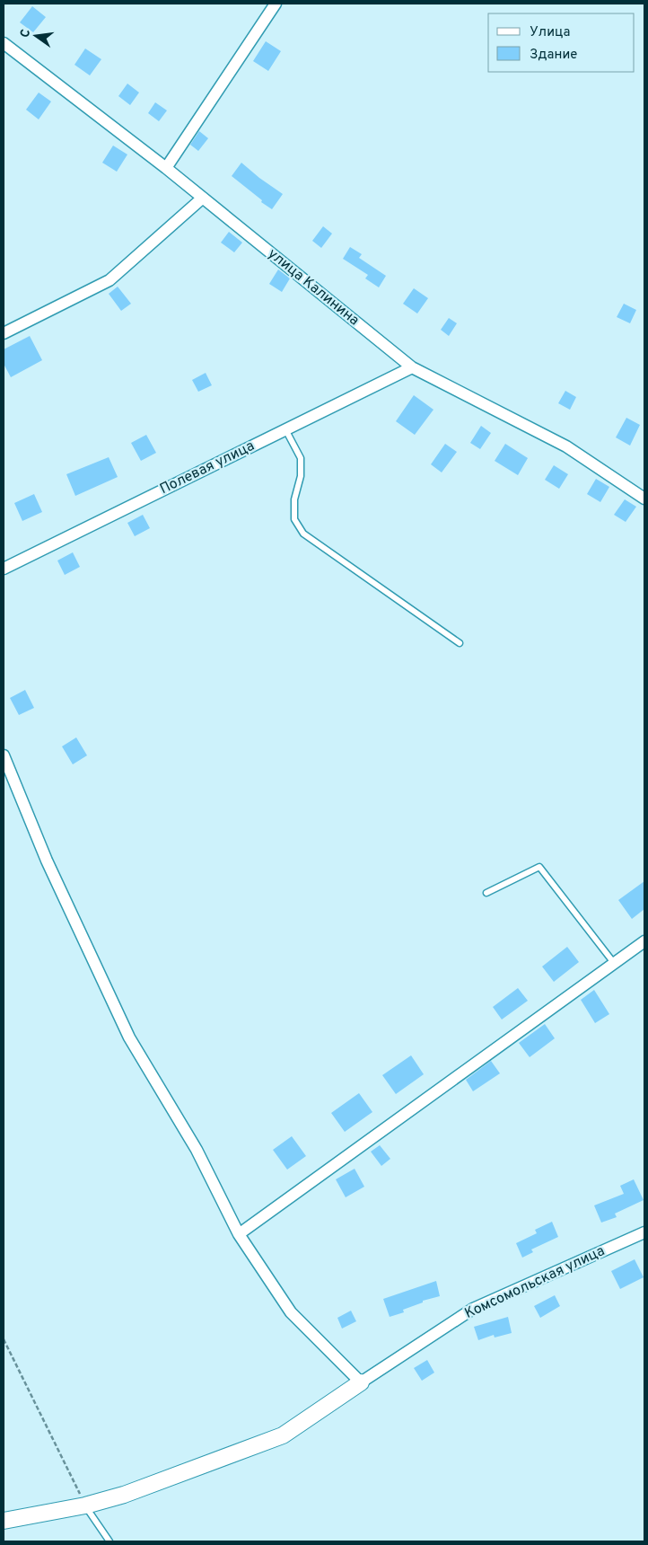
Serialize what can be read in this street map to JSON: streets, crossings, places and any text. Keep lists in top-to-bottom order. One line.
{"streets":{"street":["улица Калинина","Полевая улица","Комсомольская улица"]},"crossings":[["улица Калинина","Полевая улица"]],"legend":["Улица","Здание"],"north":"left"}
